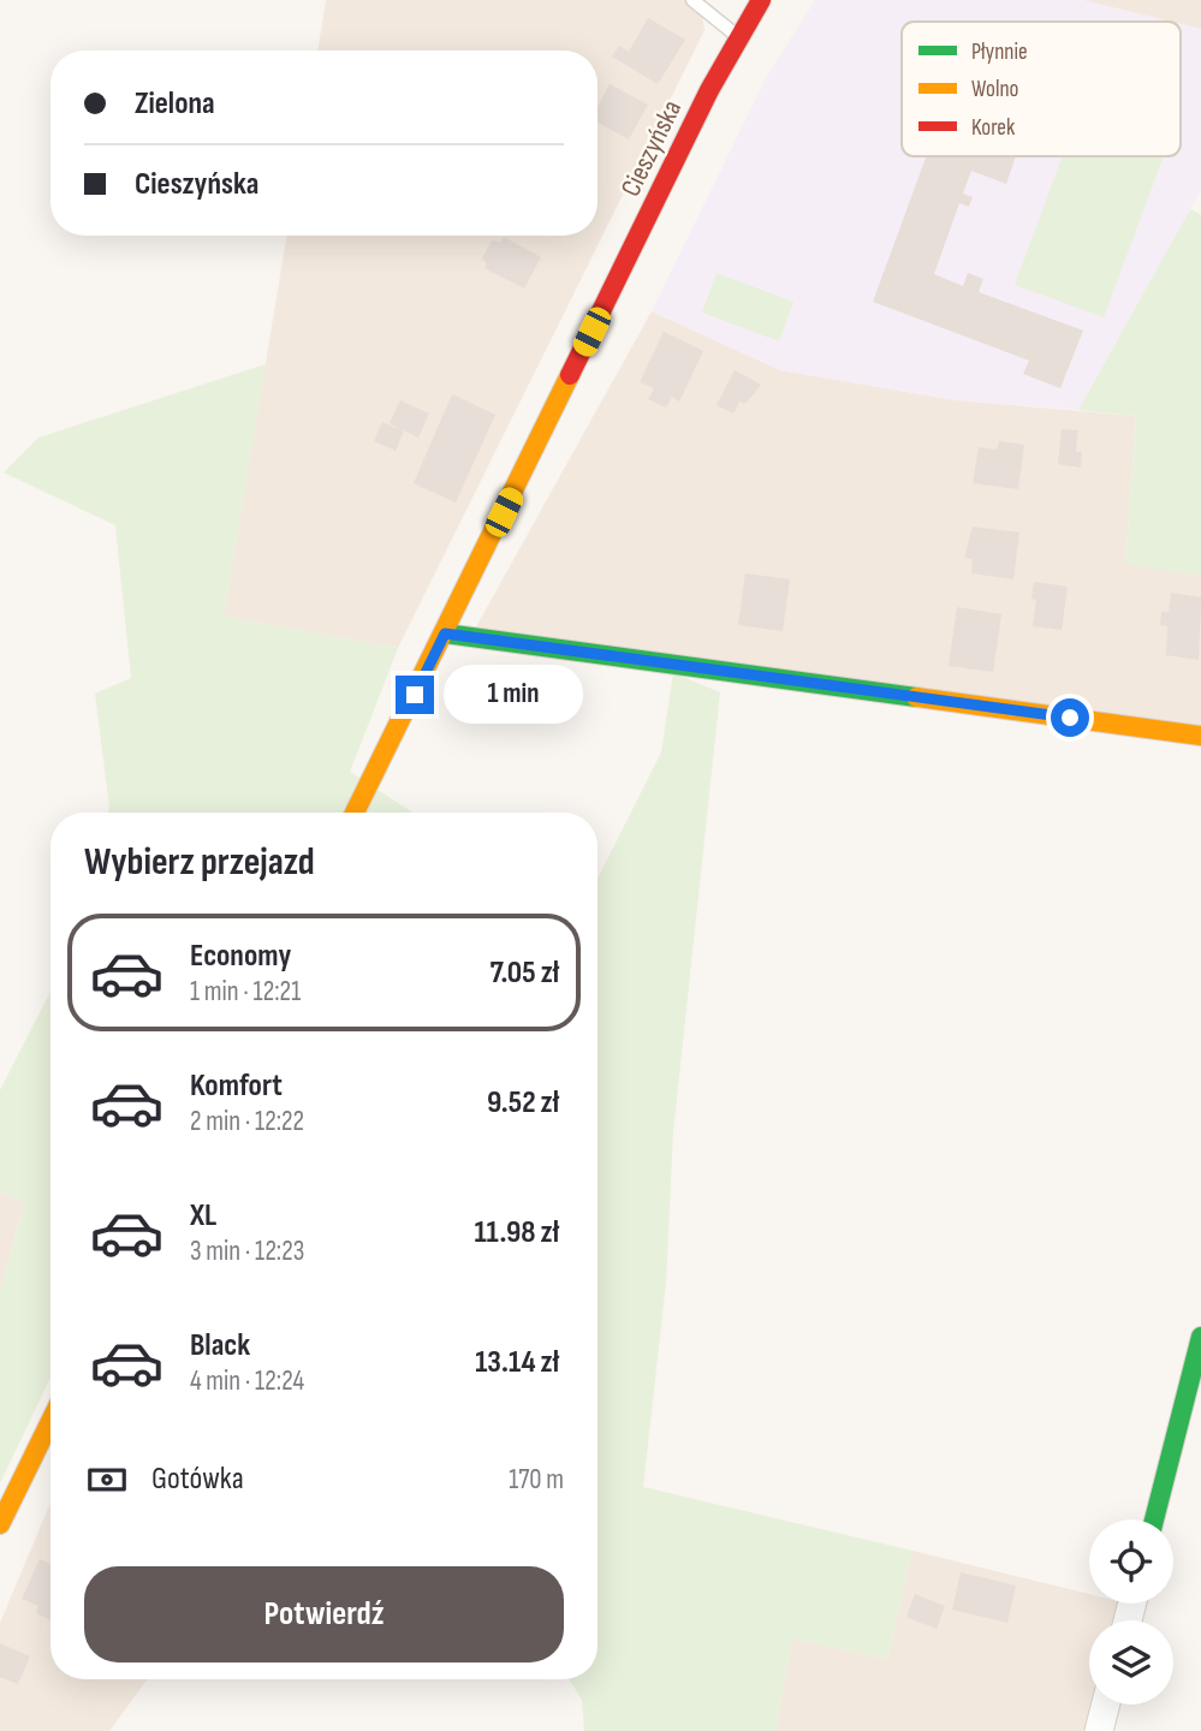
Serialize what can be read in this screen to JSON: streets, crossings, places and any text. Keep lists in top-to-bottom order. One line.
{"streets":{"street":["Cieszyńska"]},"legend":["Płynnie","Wolno","Korek"],"page":{"banner":["Zielona","Cieszyńska"],"bubble":"1 min","heading":"Wybierz przejazd","list":[{"name":"Economy","note":"1 min · 12:21","value":"7.05 zł"},{"name":"Komfort","note":"2 min · 12:22","value":"9.52 zł"},{"name":"XL","note":"3 min · 12:23","value":"11.98 zł"},{"name":"Black","note":"4 min · 12:24","value":"13.14 zł"}],"pay":["Gotówka","170 m"],"buttons":"Potwierdź"}}
